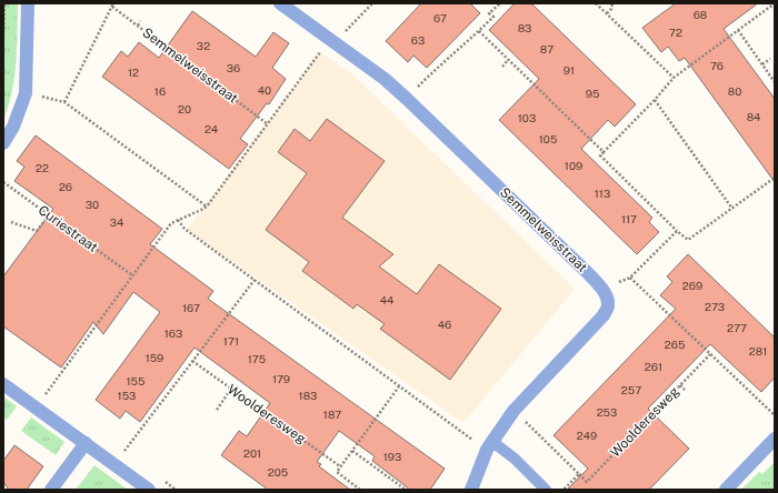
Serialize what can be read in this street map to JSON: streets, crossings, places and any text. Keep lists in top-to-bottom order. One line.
{"streets":{"street":["Semmelweisstraat"],"path":["Curiestraat","Woolderesweg"]},"house_numbers":["68","67","83","72","63","32","87","76","36","91","12","40","16","80","95","20","84","103","24","105","109","22","26","113","30","117","34","269","44","273","167","46","277","163","171","265","281","159","175","261","179","155","257","153","183","253","187","249","201","193","205"]}
